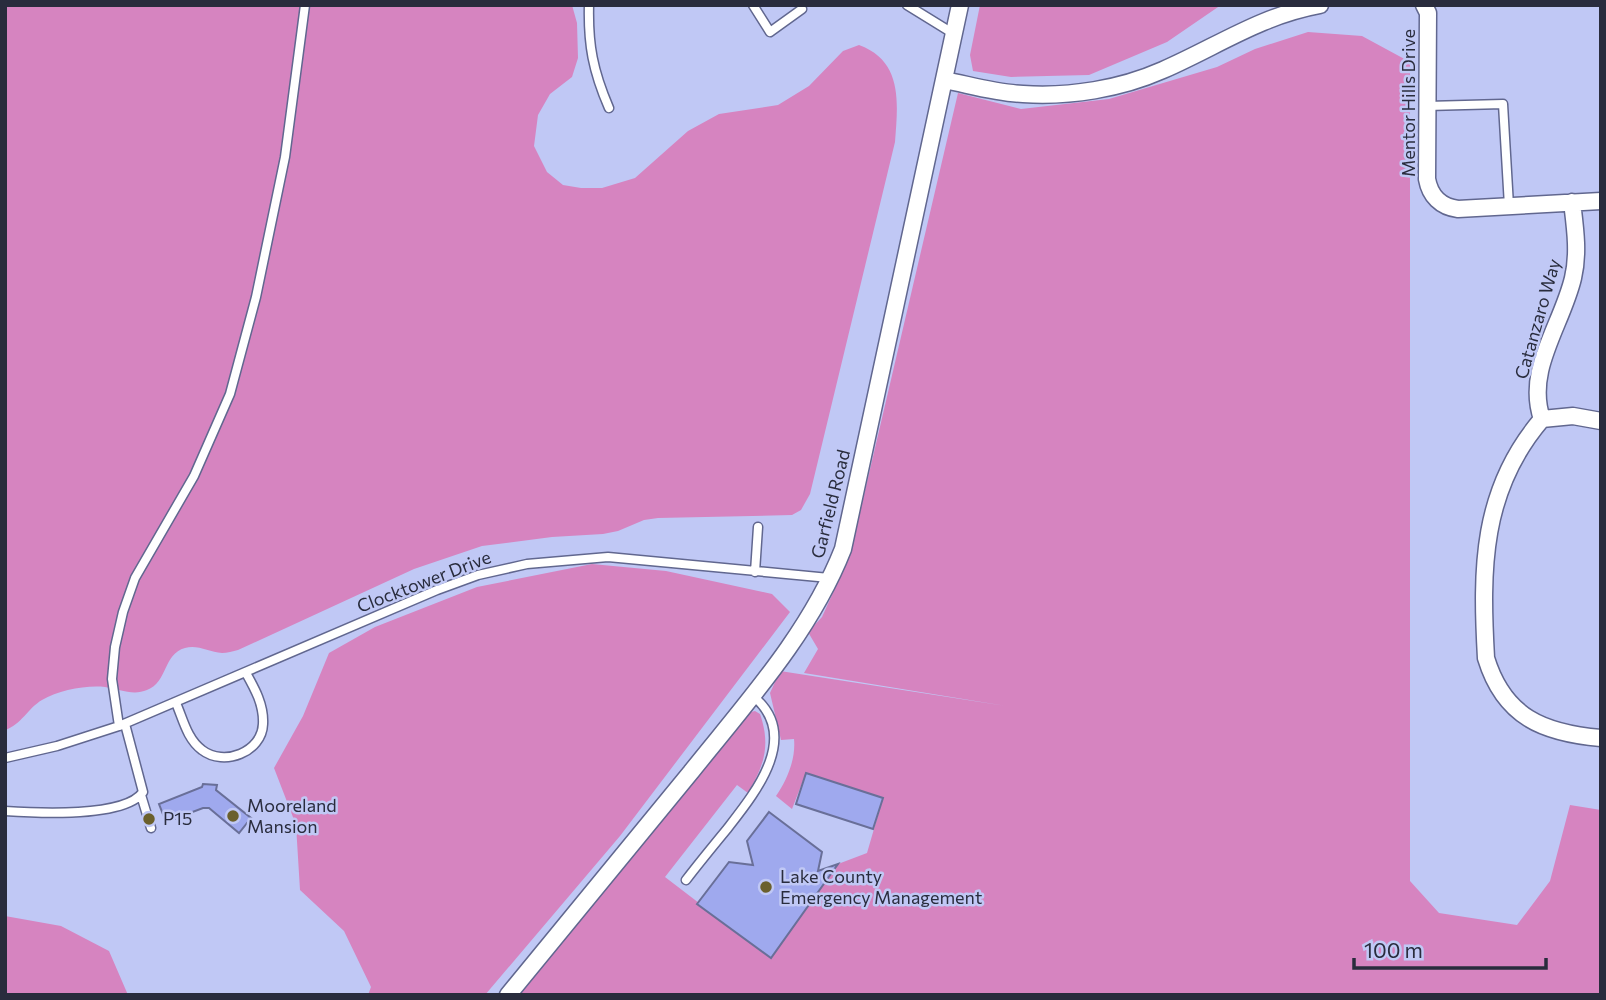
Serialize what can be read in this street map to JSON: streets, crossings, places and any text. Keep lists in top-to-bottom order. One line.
{"streets":{"street":["Mentor Hills Drive","Catanzaro Way","Garfield Road"],"lane":["Clocktower Drive"]},"crossings":[["Mentor Hills Drive","Catanzaro Way"],["Garfield Road","Clocktower Drive"]],"places":["Mooreland Mansion","P15","Lake County Emergency Management"],"scale_bar":"100 m"}
